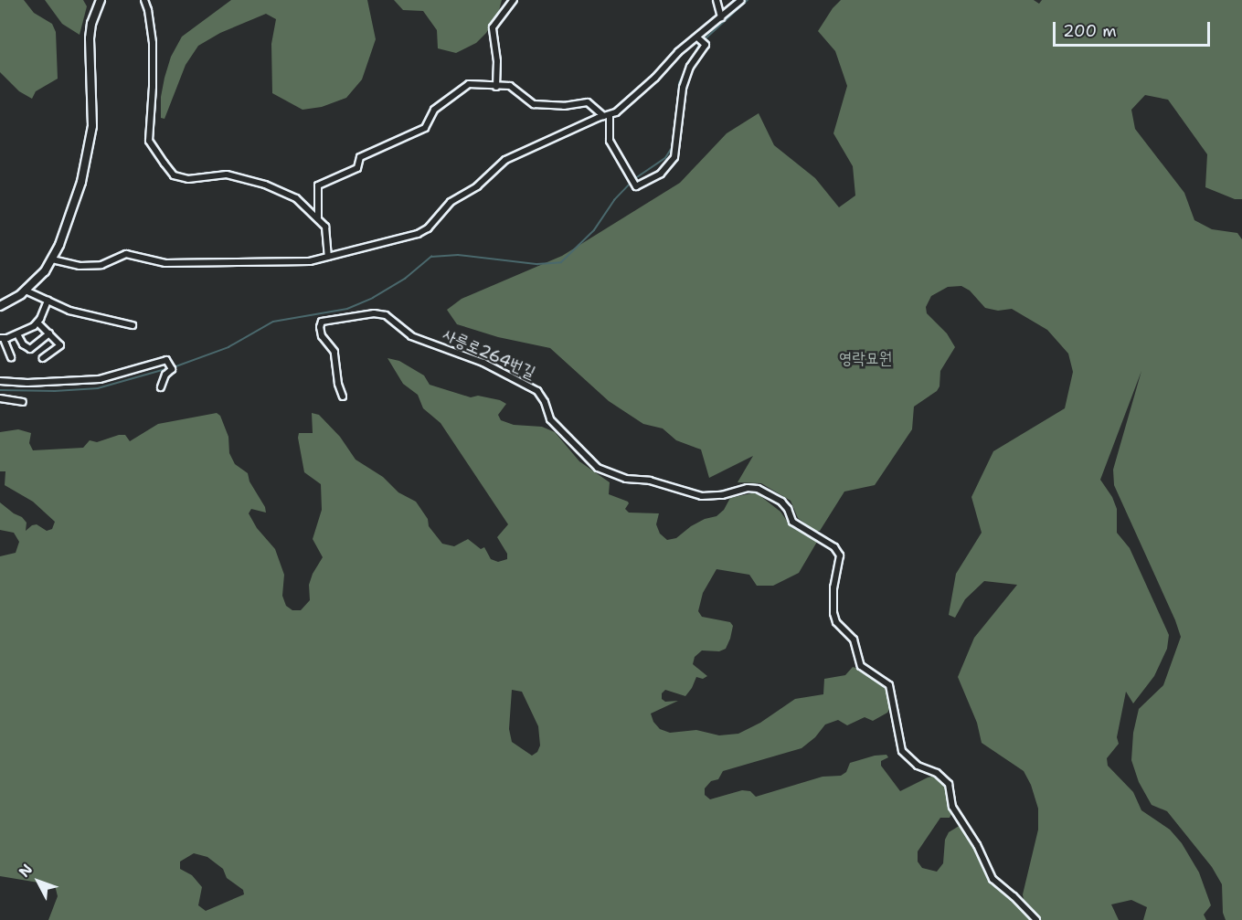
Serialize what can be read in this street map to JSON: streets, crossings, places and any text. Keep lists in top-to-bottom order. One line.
{"streets":{"street":["사릉로264번길"]},"parks":["영락묘원"],"scale_bar":"200 m","north":"top left"}
